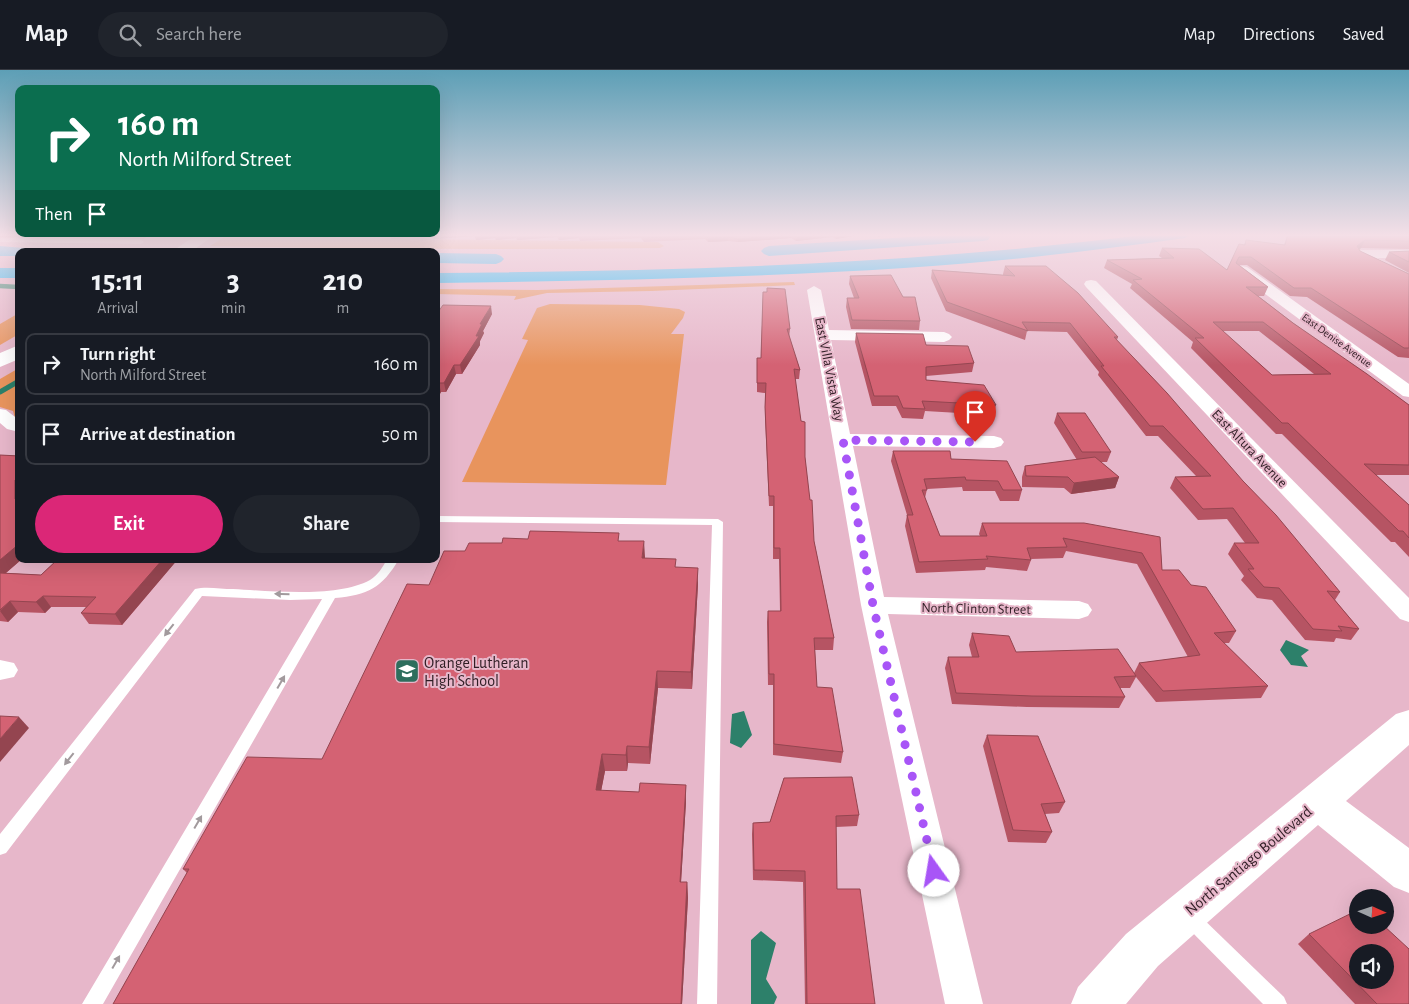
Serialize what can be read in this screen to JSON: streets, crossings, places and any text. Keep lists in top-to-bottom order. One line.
{"streets":{"main road":["North Santiago Boulevard"],"street":["East Denise Avenue","East Villa Vista Way","East Altura Avenue","North Clinton Street"]},"crossings":[["East Villa Vista Way","North Clinton Street"]],"places":{"school or university":["Orange Lutheran High School"]},"north":"right","page":{"header":"Map","search":"Search here","nav":["Map","Directions","Saved"],"turn":["160 m","North Milford Street"],"then":"Then","eta":["15:11","Arrival","3","min","210","m"],"list":[{"name":"Turn right","note":"North Milford Street","value":"160 m"},{"name":"Arrive at destination","value":"50 m"}],"buttons":["Exit","Share"]}}
